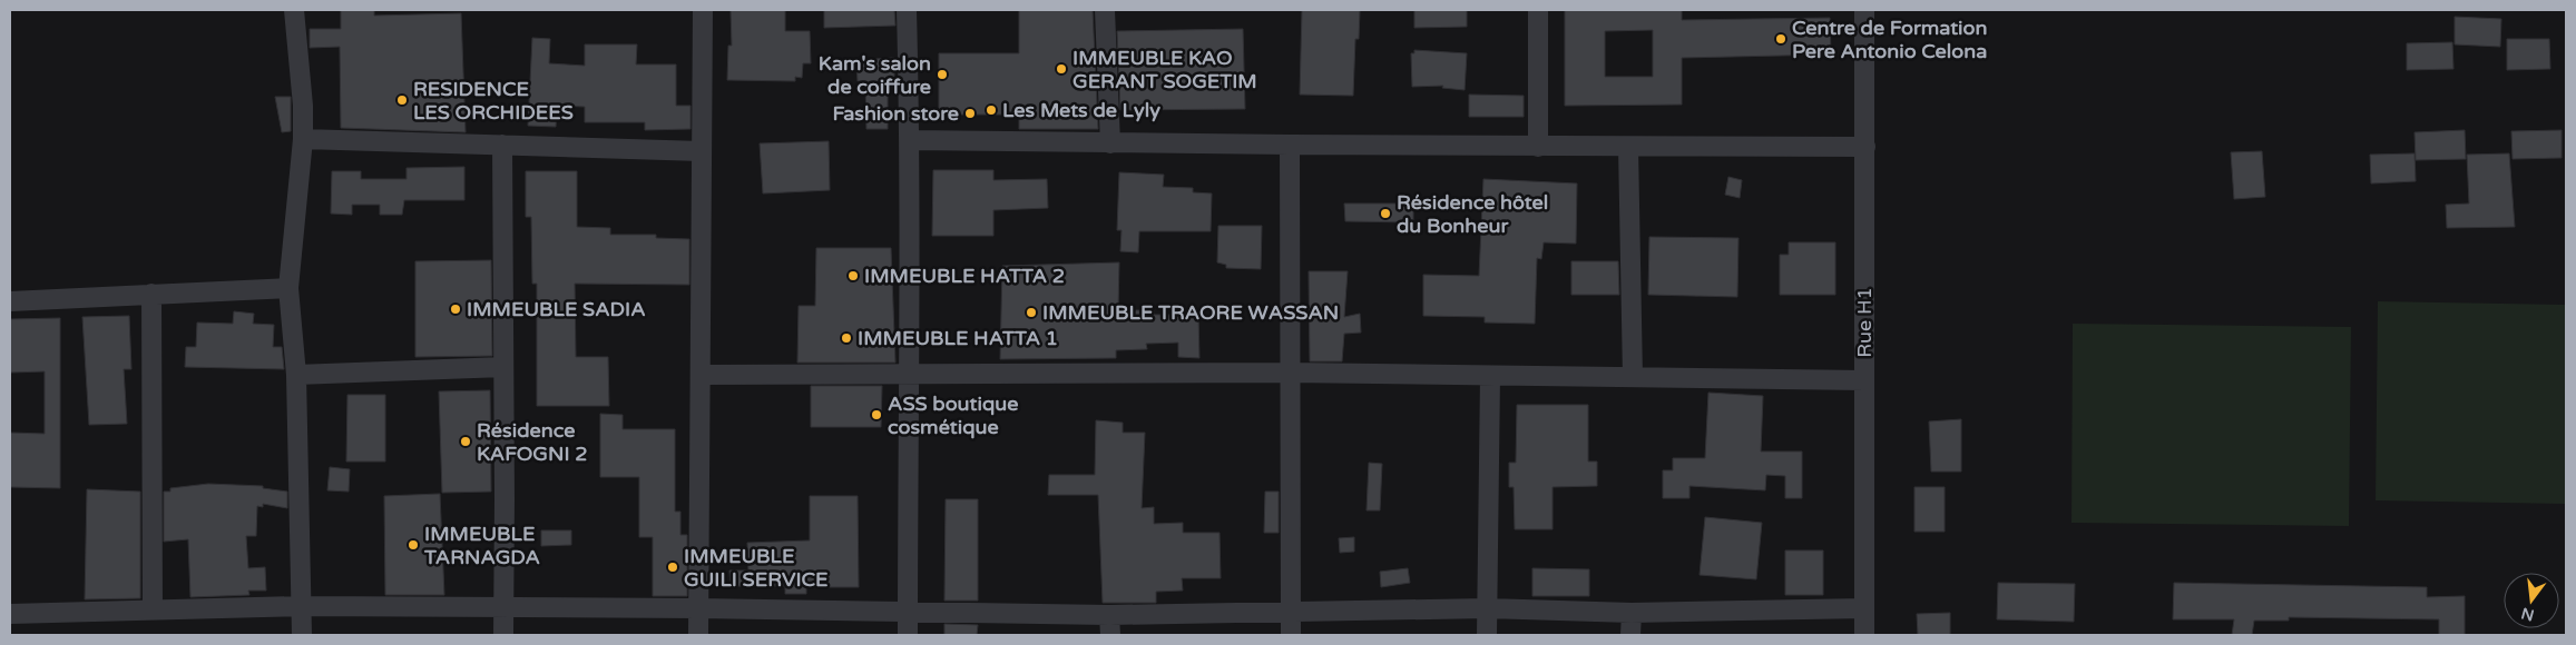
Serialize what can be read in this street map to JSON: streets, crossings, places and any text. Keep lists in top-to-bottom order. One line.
{"streets":{"street":["Rue H1"]},"places":["Centre de Formation Pere Antonio Celona","IMMEUBLE KAO GERANT SOGETIM","Kam's salon de coiffure","RESIDENCE LES ORCHIDEES","Les Mets de Lyly","Fashion store","Résidence hôtel du Bonheur","IMMEUBLE HATTA 2","IMMEUBLE SADIA","IMMEUBLE TRAORE WASSAN","IMMEUBLE HATTA 1","ASS boutique cosmétique","Résidence KAFOGNI 2","IMMEUBLE TARNAGDA","IMMEUBLE GUILI SERVICE"],"north":"bottom"}
